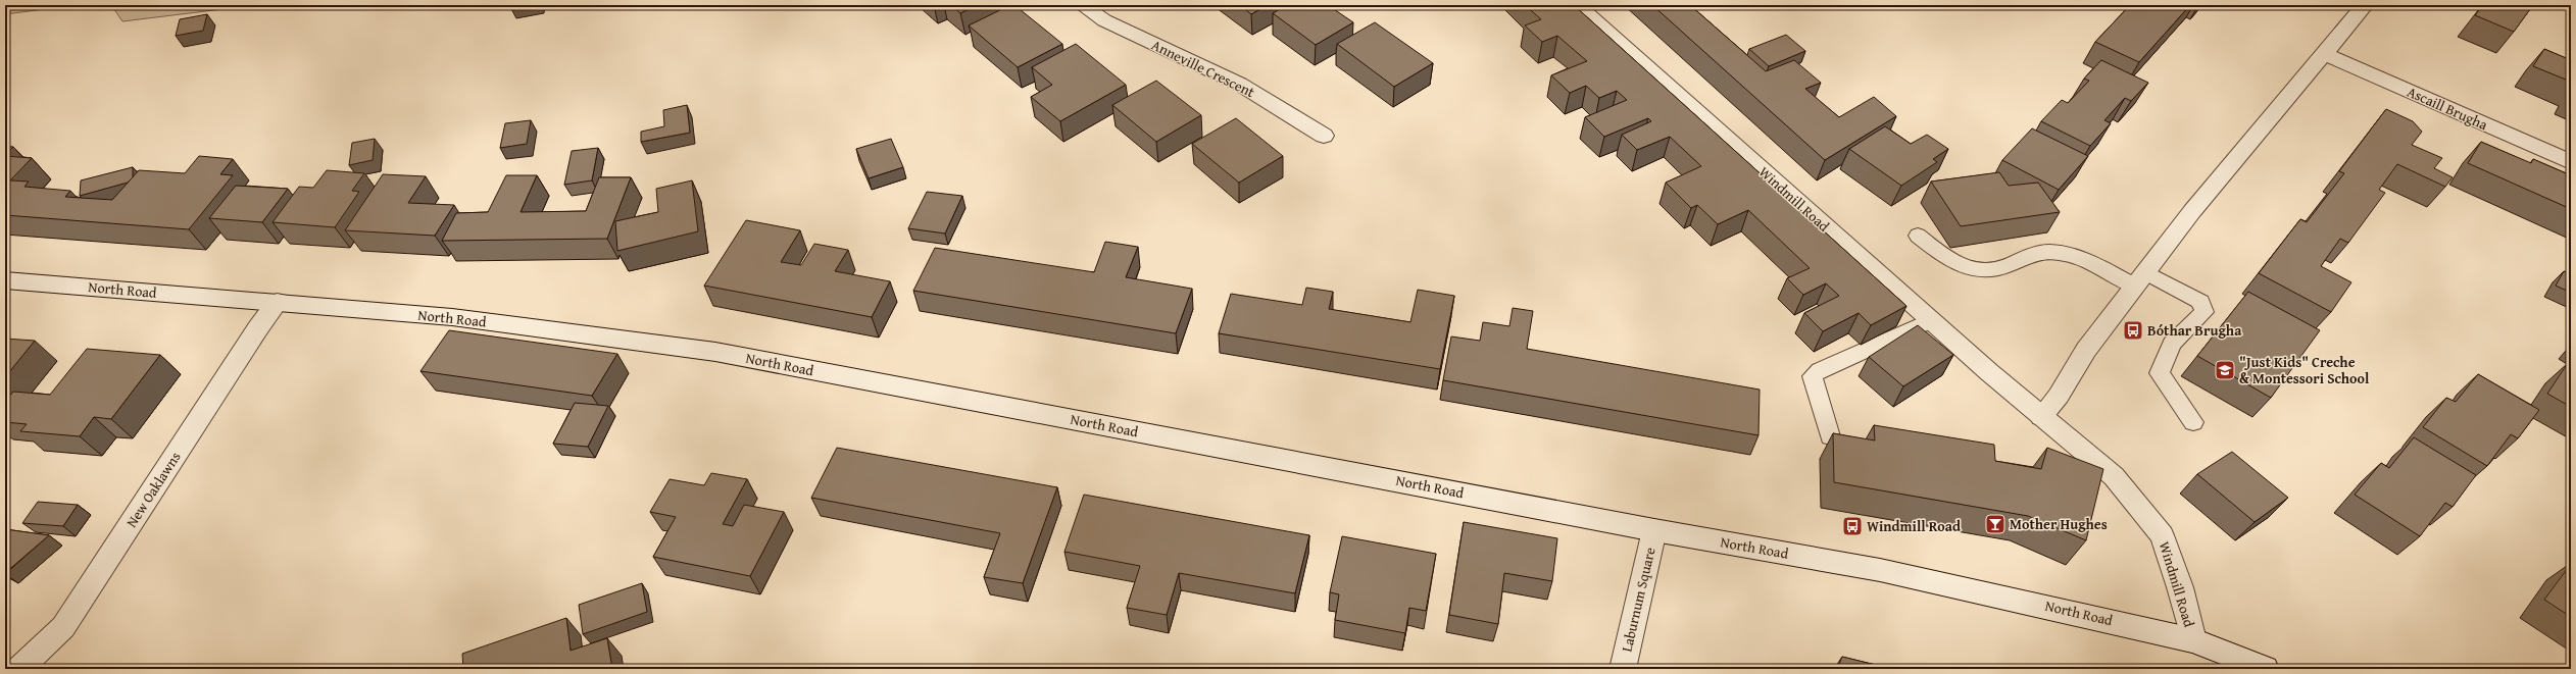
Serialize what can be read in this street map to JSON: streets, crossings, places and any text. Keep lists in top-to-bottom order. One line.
{"streets":{"street":["Anneville Crescent","Ascaill Brugha","Windmill Road","North Road","New Oaklawns","Laburnum Square"]},"crossings":[["Windmill Road","North Road"],["North Road","New Oaklawns"],["North Road","Laburnum Square"]],"places":{"bus stop":["Bóthar Brugha","Windmill Road"],"school or university":["\"Just Kids\" Creche & Montessori School"],"bar":["Mother Hughes"]}}
